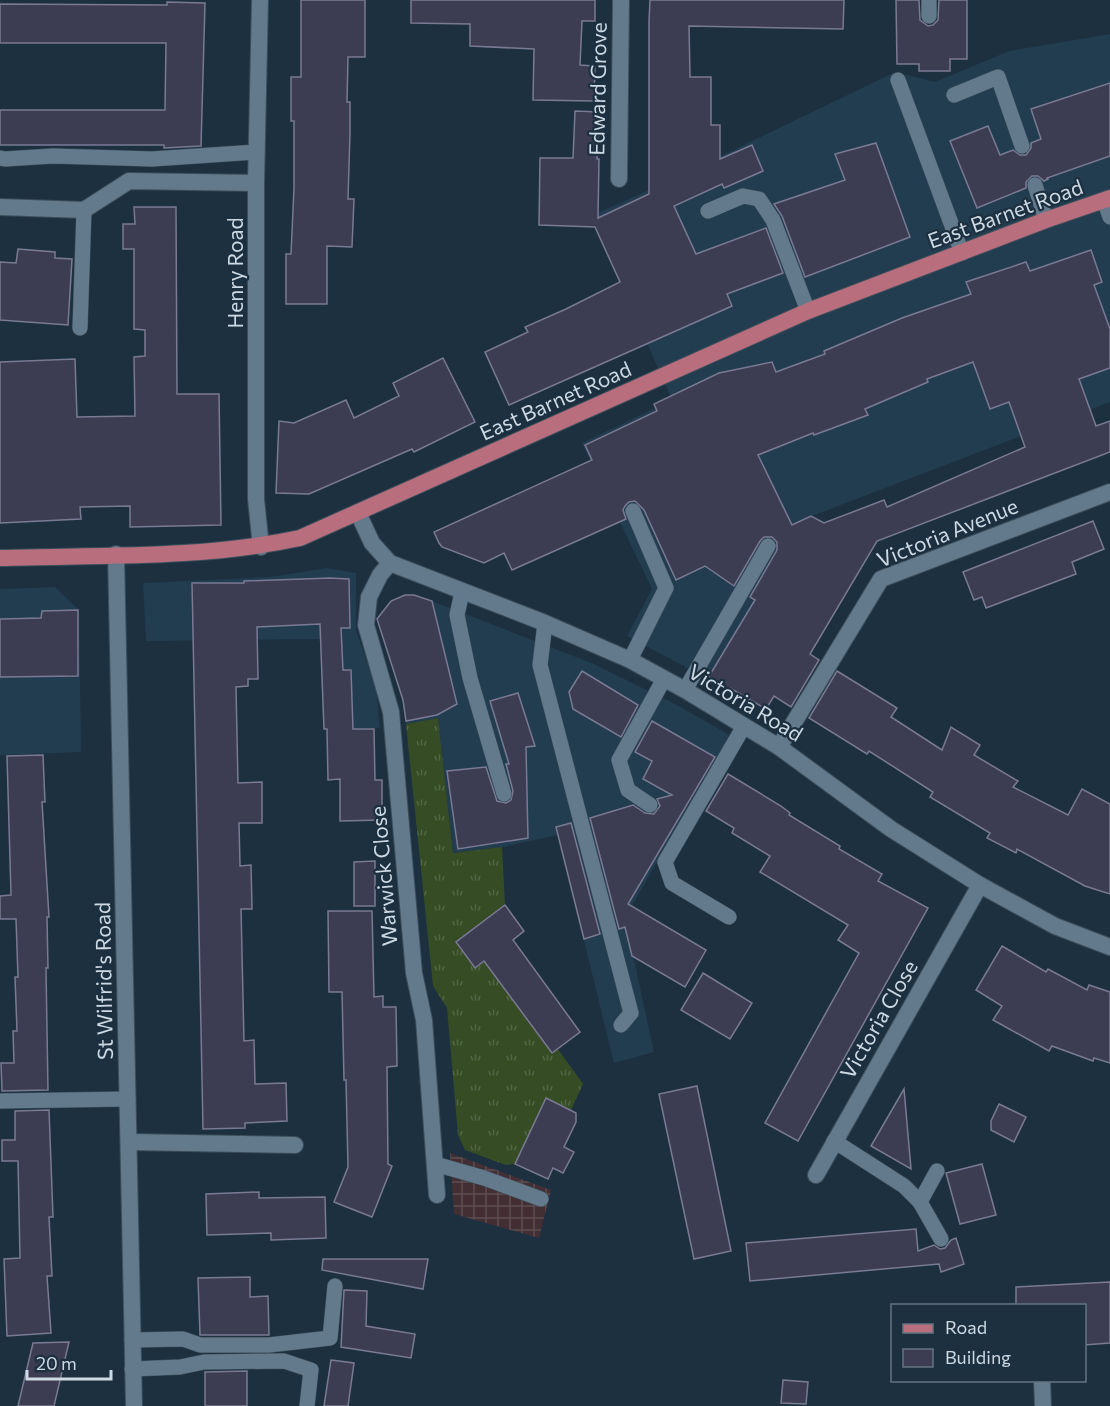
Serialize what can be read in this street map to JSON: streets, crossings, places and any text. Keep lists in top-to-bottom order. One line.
{"streets":{"main road":["East Barnet Road"],"street":["Edward Grove","Henry Road","Victoria Avenue","Victoria Road","Warwick Close","St Wilfrid's Road","Victoria Close"]},"crossings":[["East Barnet Road","Henry Road"],["East Barnet Road","Victoria Road"],["East Barnet Road","St Wilfrid's Road"],["Victoria Avenue","Victoria Road"],["Victoria Road","Warwick Close"],["Victoria Road","Victoria Close"]],"legend":["Road","Building"],"scale_bar":"20 m"}
